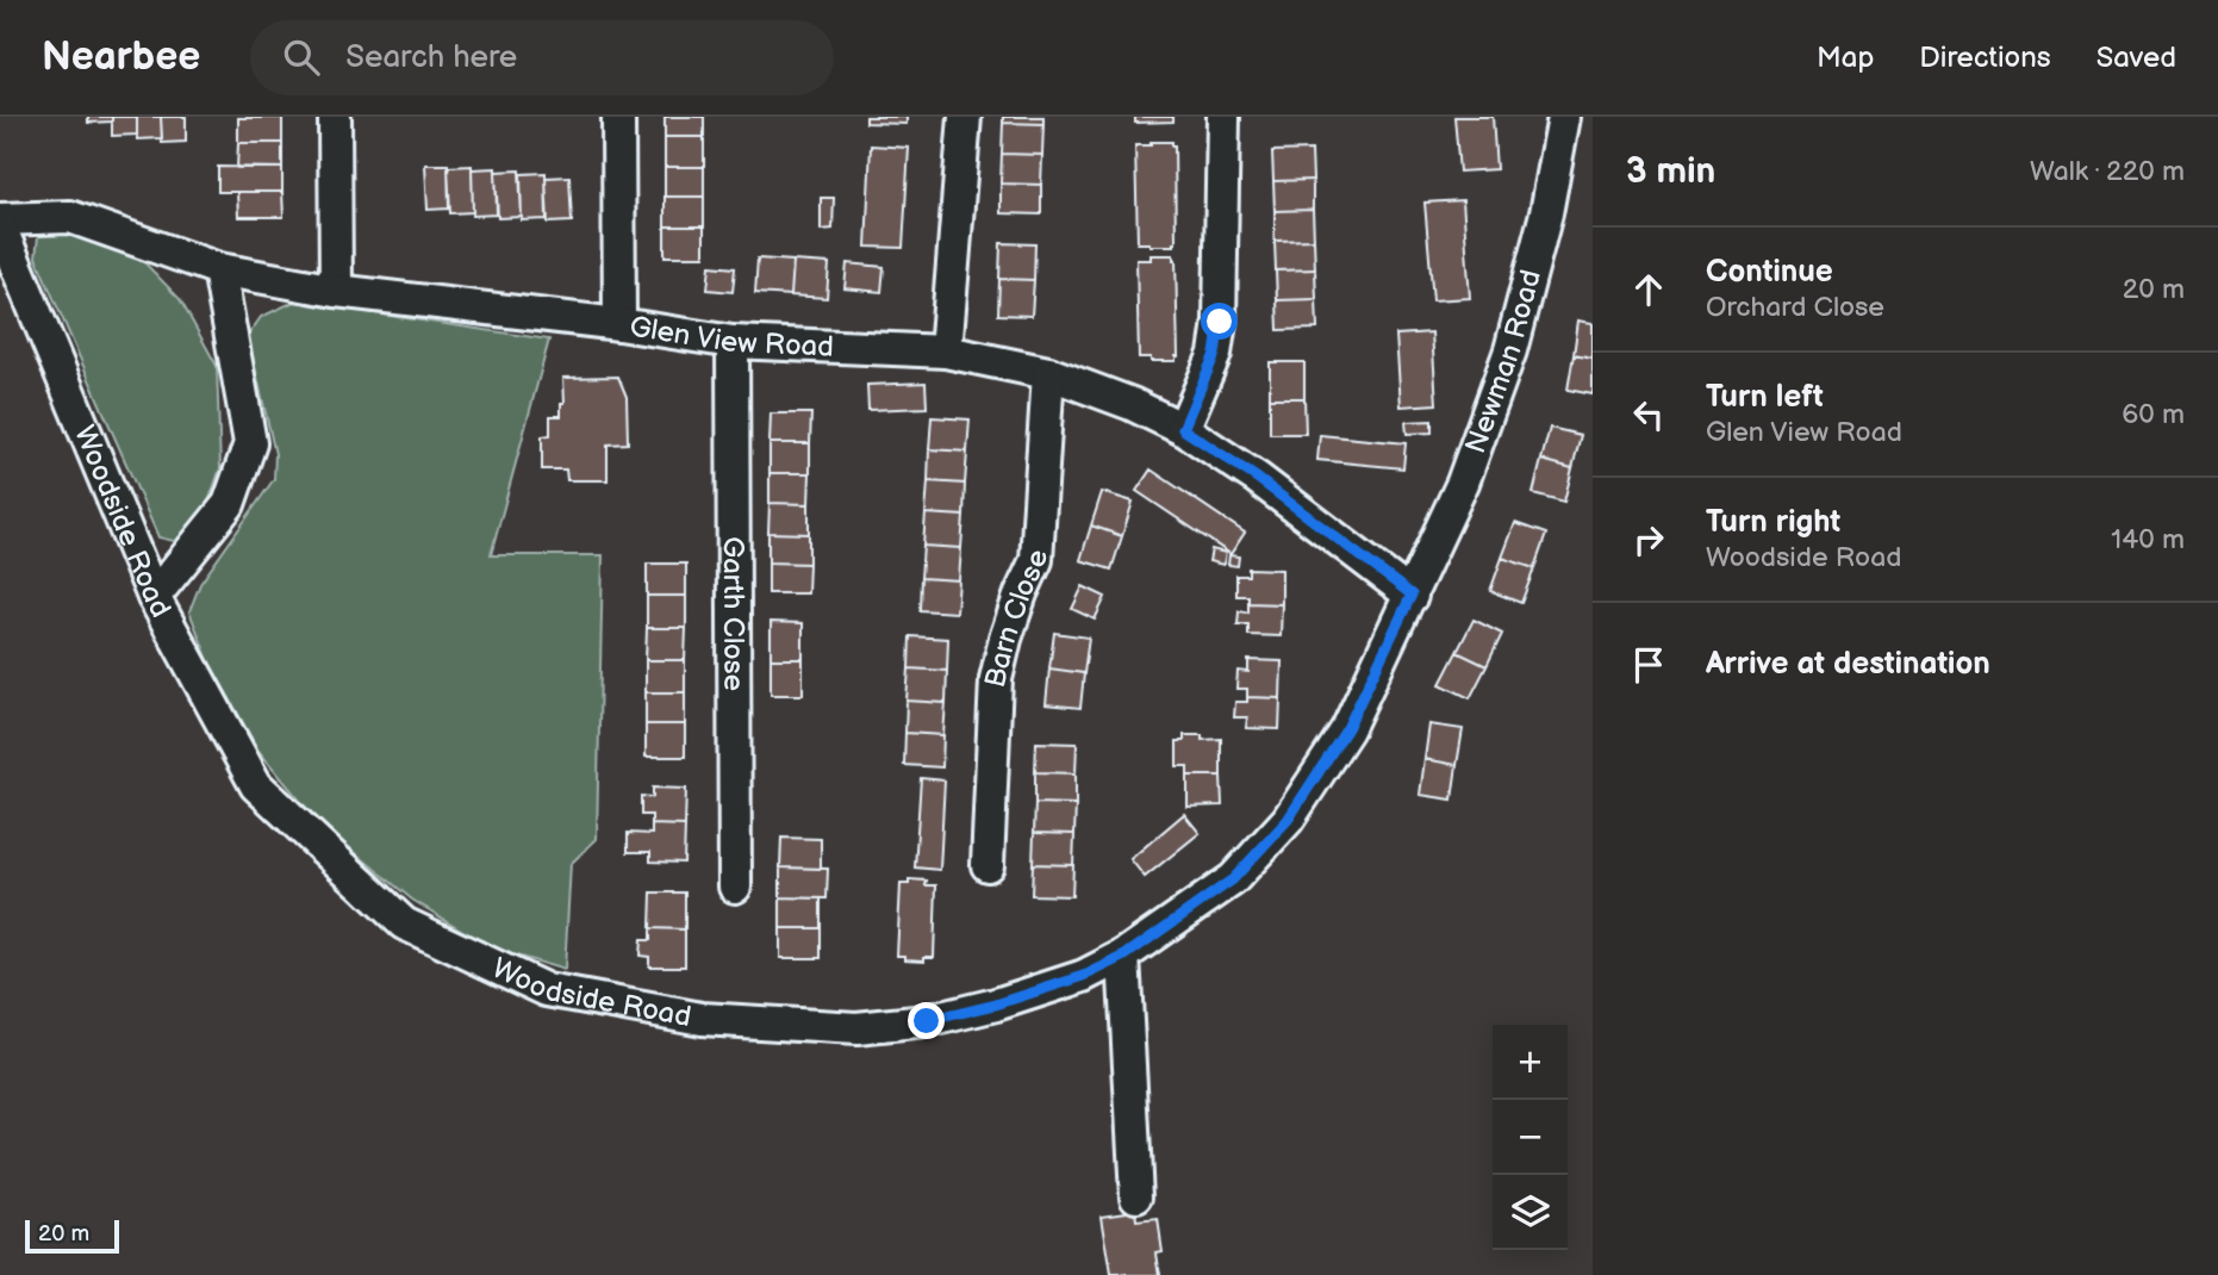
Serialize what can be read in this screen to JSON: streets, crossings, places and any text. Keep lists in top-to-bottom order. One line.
{"streets":{"street":["Glen View Road","Newman Road","Woodside Road","Garth Close","Barn Close"]},"crossings":[["Glen View Road","Newman Road"],["Glen View Road","Woodside Road"],["Glen View Road","Garth Close"],["Glen View Road","Barn Close"],["Newman Road","Woodside Road"]],"scale_bar":"20 m","page":{"header":"Nearbee","search":"Search here","nav":["Map","Directions","Saved"],"heading":["3 min","Walk · 220 m"],"list":[["Continue","Orchard Close","20 m"],["Turn left","Glen View Road","60 m"],["Turn right","Woodside Road","140 m"],"Arrive at destination"],"map_buttons":["+","−"],"scale":"20 m"}}
